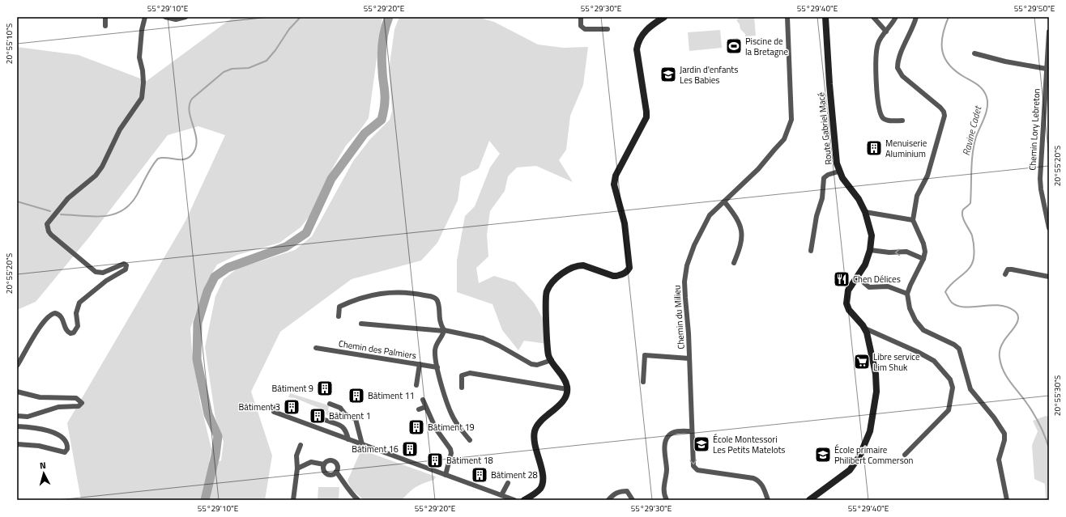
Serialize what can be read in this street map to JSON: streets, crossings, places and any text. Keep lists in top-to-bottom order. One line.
{"streets":{"street":["Route Gabriel Macé","Chemin Lory Lebreton","Chemin du Milieu","Chemin des Palmiers"]},"water":["Ravine Cadet"],"places":{"sports":["Piscine de la Bretagne"],"school or university":["Jardin d'enfants Les Babies","École Montessori Les Petits Matelots","École primaire Philibert Commerson"],"building":["Menuiserie Aluminium","Bâtiment 9","Bâtiment 11","Bâtiment 3","Bâtiment 1","Bâtiment 19","Bâtiment 16","Bâtiment 18","Bâtiment 28"],"restaurant":["Chen Délices"],"supermarket":["Libre service Lim Shuk"]},"north":"top","coordinates":["55°29'10\"E","55°29'20\"E","55°29'30\"E","55°29'40\"E","55°29'50\"E","20°55'10\"S","20°55'20\"S","20°55'30\"S"]}
